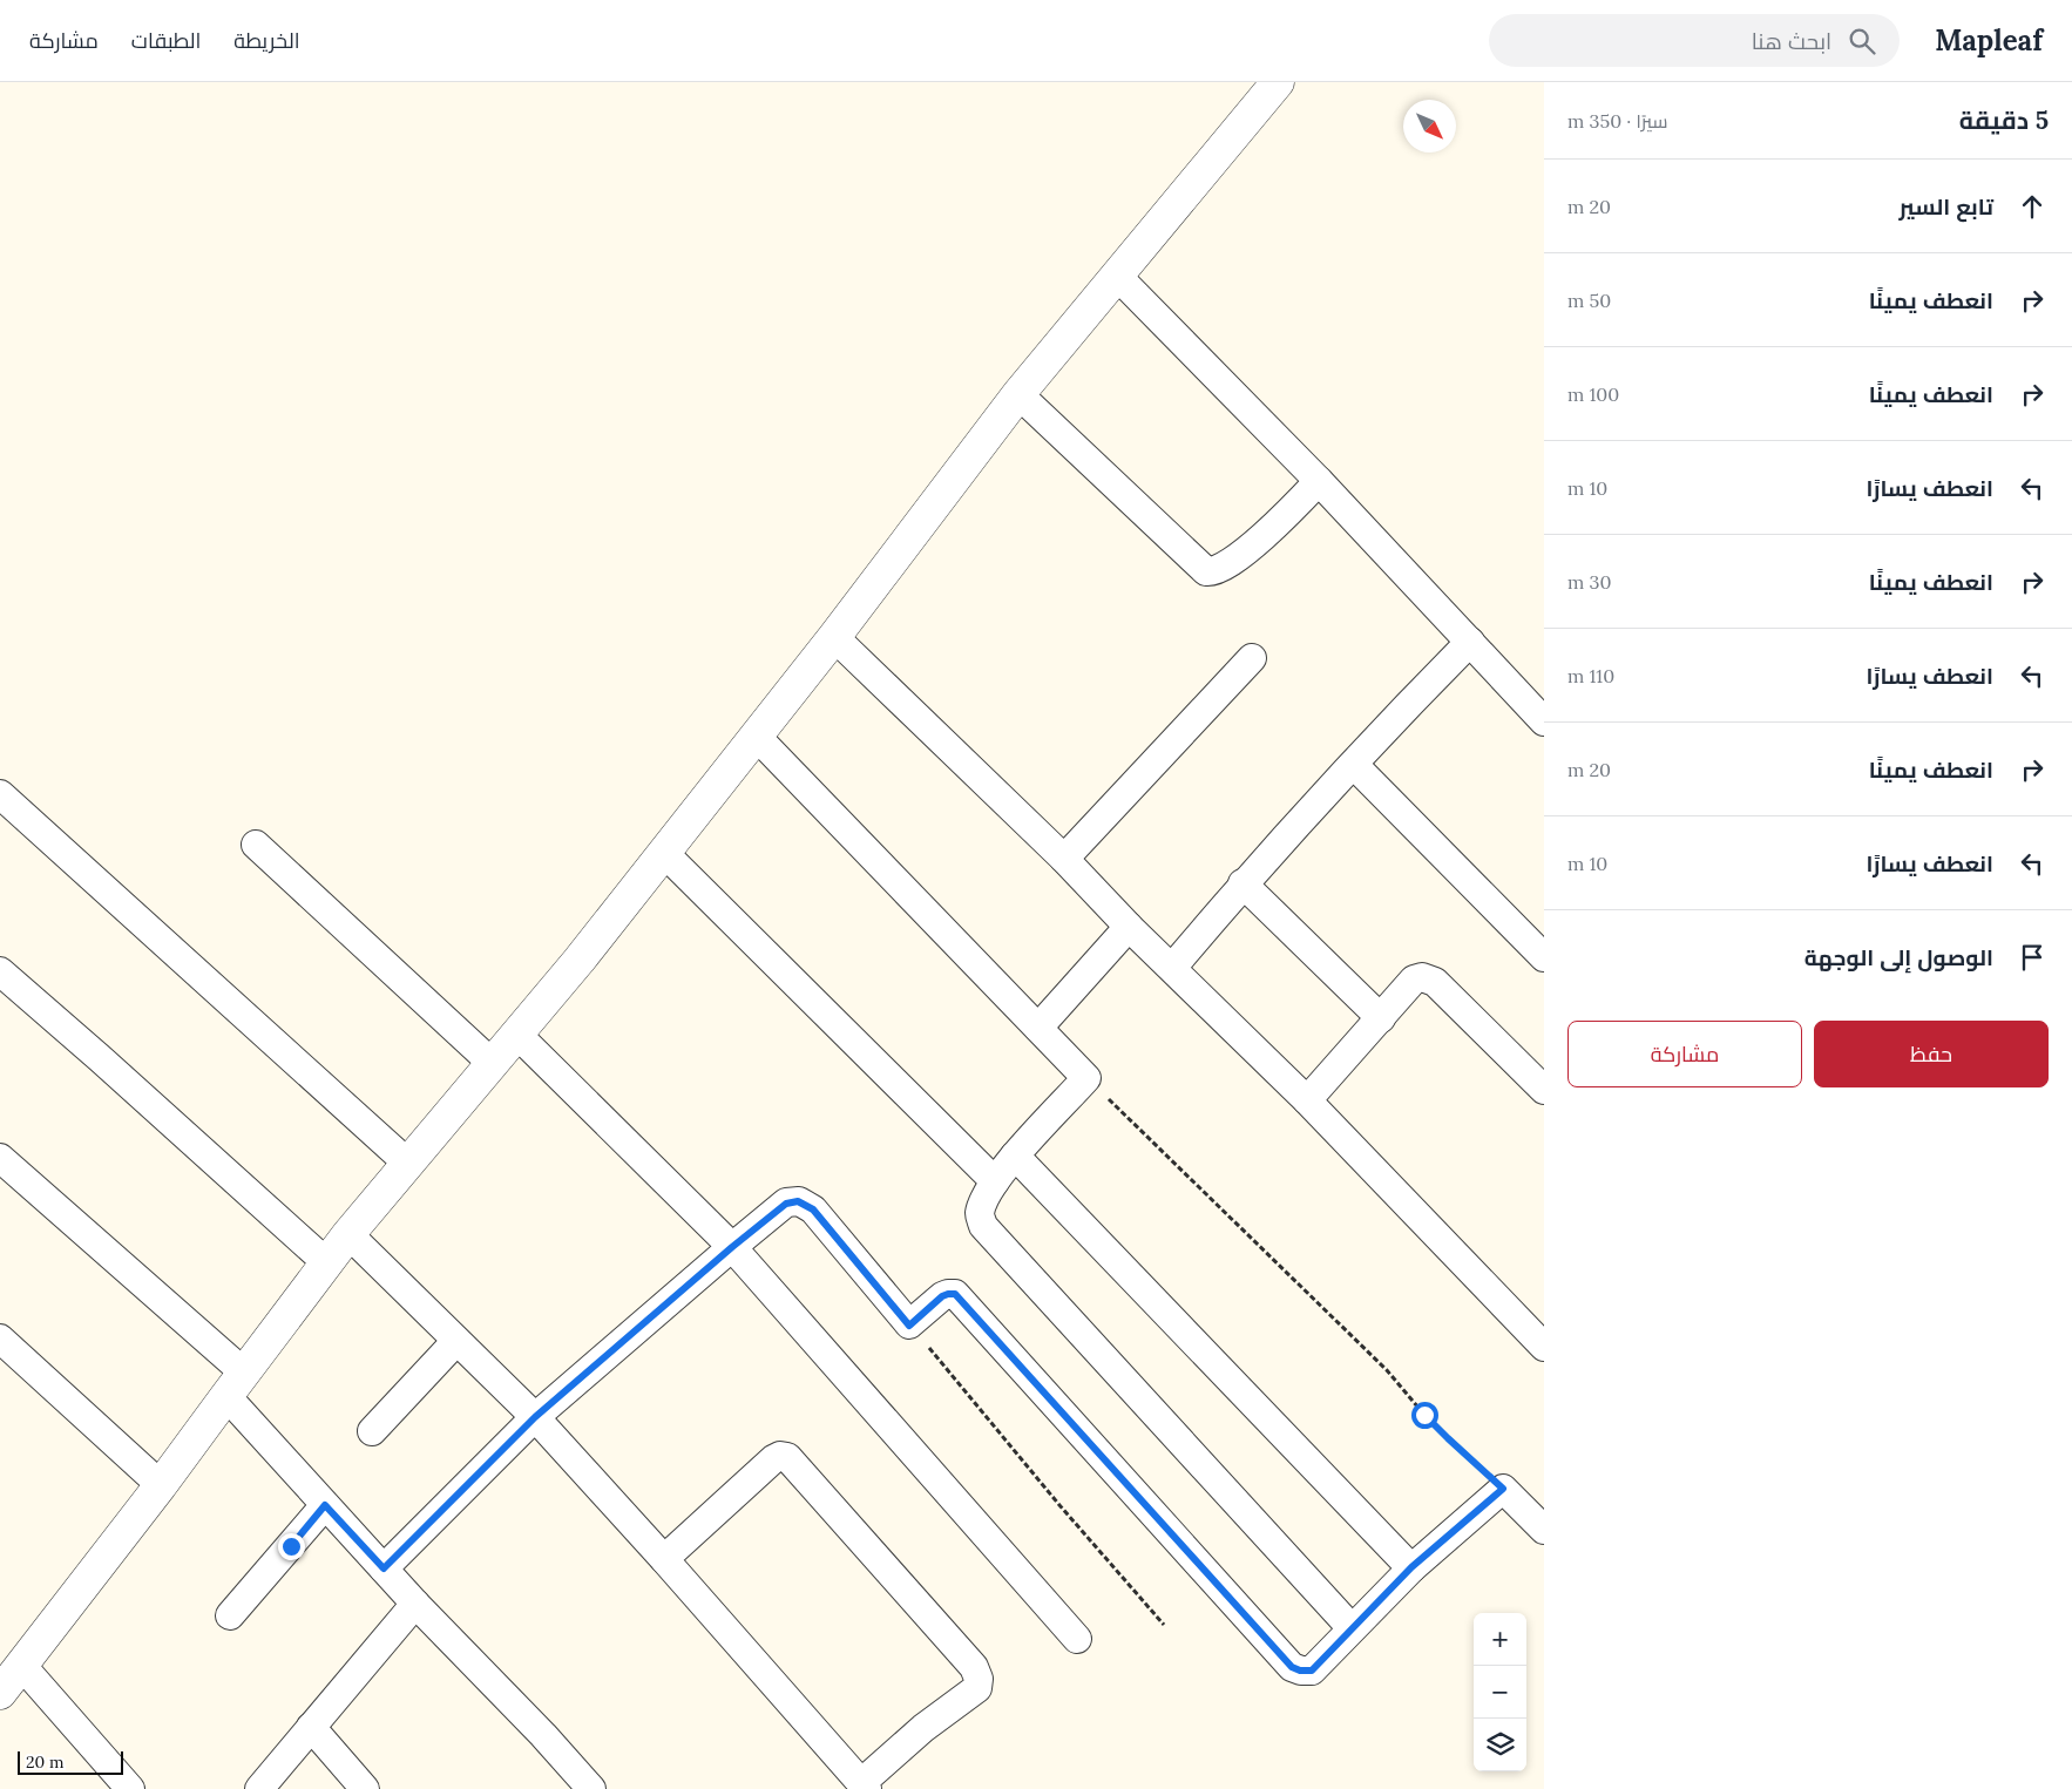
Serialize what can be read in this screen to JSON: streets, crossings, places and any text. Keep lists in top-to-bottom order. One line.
{"scale_bar":"20 m","north":"bottom right","page":{"header":"Mapleaf","search":"ابحث هنا","nav":["الخريطة","الطبقات","مشاركة"],"heading":["5 دقيقة","سيرًا · 350 m"],"list":[["تابع السير","20 m"],["انعطف يمينًا","50 m"],["انعطف يمينًا","100 m"],["انعطف يسارًا","10 m"],["انعطف يمينًا","30 m"],["انعطف يسارًا","110 m"],["انعطف يمينًا","20 m"],["انعطف يسارًا","10 m"],"الوصول إلى الوجهة"],"buttons":["حفظ","مشاركة"],"map_buttons":["+","−"],"scale":"20 m"}}
